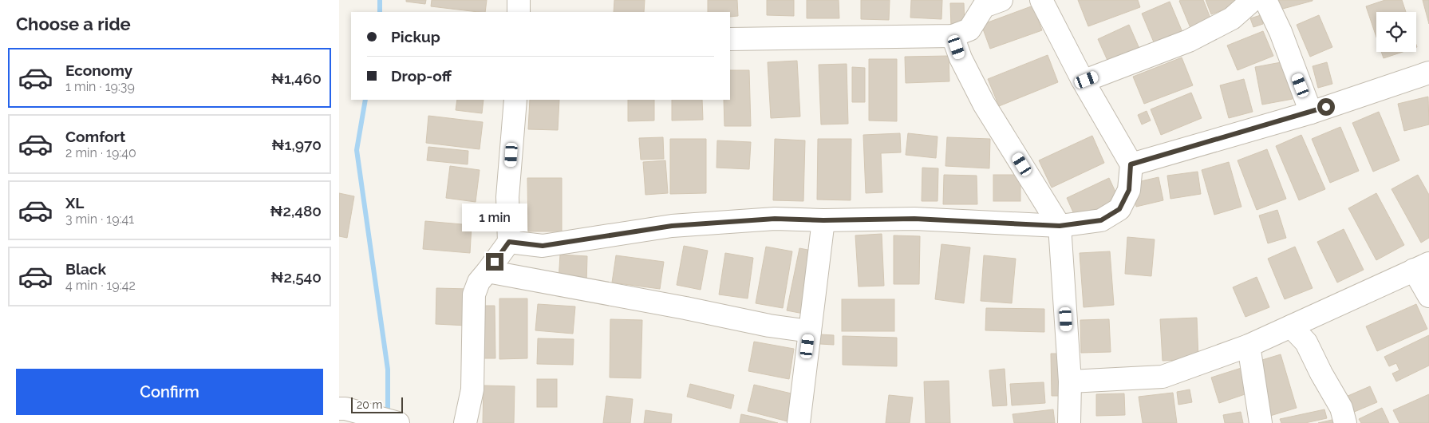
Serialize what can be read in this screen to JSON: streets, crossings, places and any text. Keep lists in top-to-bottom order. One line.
{"scale_bar":"20 m","page":{"heading":"Choose a ride","banner":["Pickup","Drop-off"],"list":[{"name":"Economy","note":"1 min · 19:39","value":"₦1,460"},{"name":"Comfort","note":"2 min · 19:40","value":"₦1,970"},{"name":"XL","note":"3 min · 19:41","value":"₦2,480"},{"name":"Black","note":"4 min · 19:42","value":"₦2,540"}],"bubble":"1 min","buttons":"Confirm","scale":"20 m"}}
